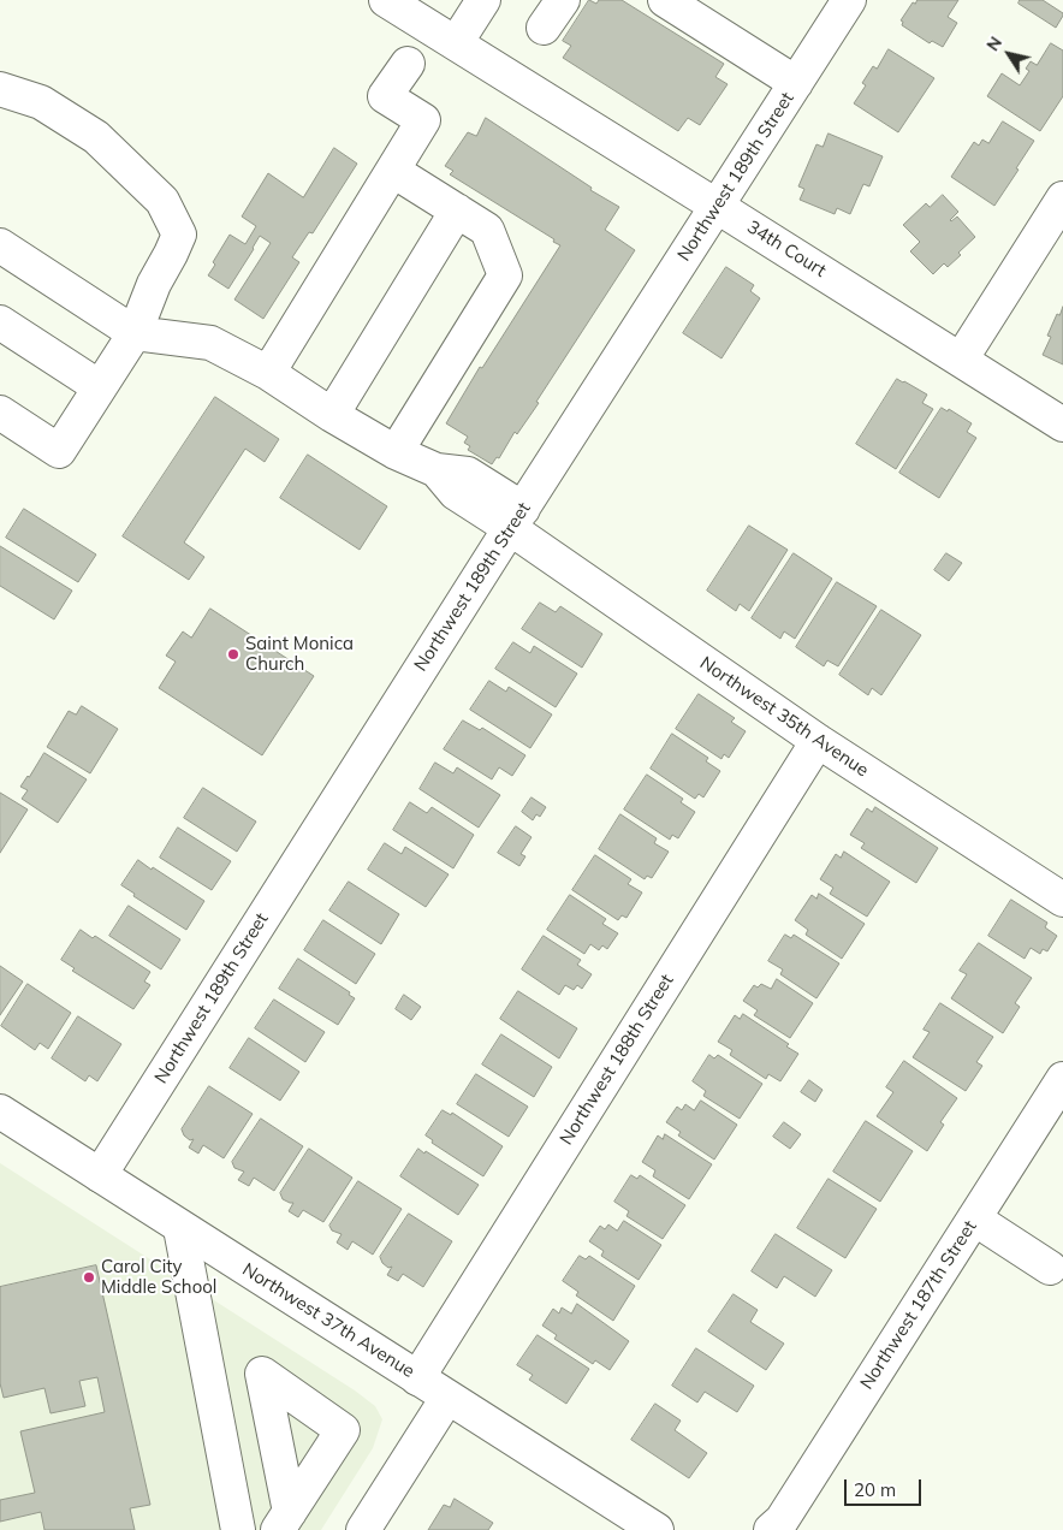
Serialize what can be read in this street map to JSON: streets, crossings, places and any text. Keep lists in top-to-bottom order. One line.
{"streets":{"street":["Northwest 189th Street","34th Court","Northwest 35th Avenue","Northwest 188th Street","Northwest 187th Street","Northwest 37th Avenue"]},"crossings":[["Northwest 189th Street","34th Court"],["Northwest 189th Street","Northwest 35th Avenue"],["Northwest 189th Street","Northwest 37th Avenue"],["Northwest 35th Avenue","Northwest 188th Street"],["Northwest 188th Street","Northwest 37th Avenue"]],"places":["Saint Monica Church","Carol City Middle School"],"scale_bar":"20 m","north":"top left"}
